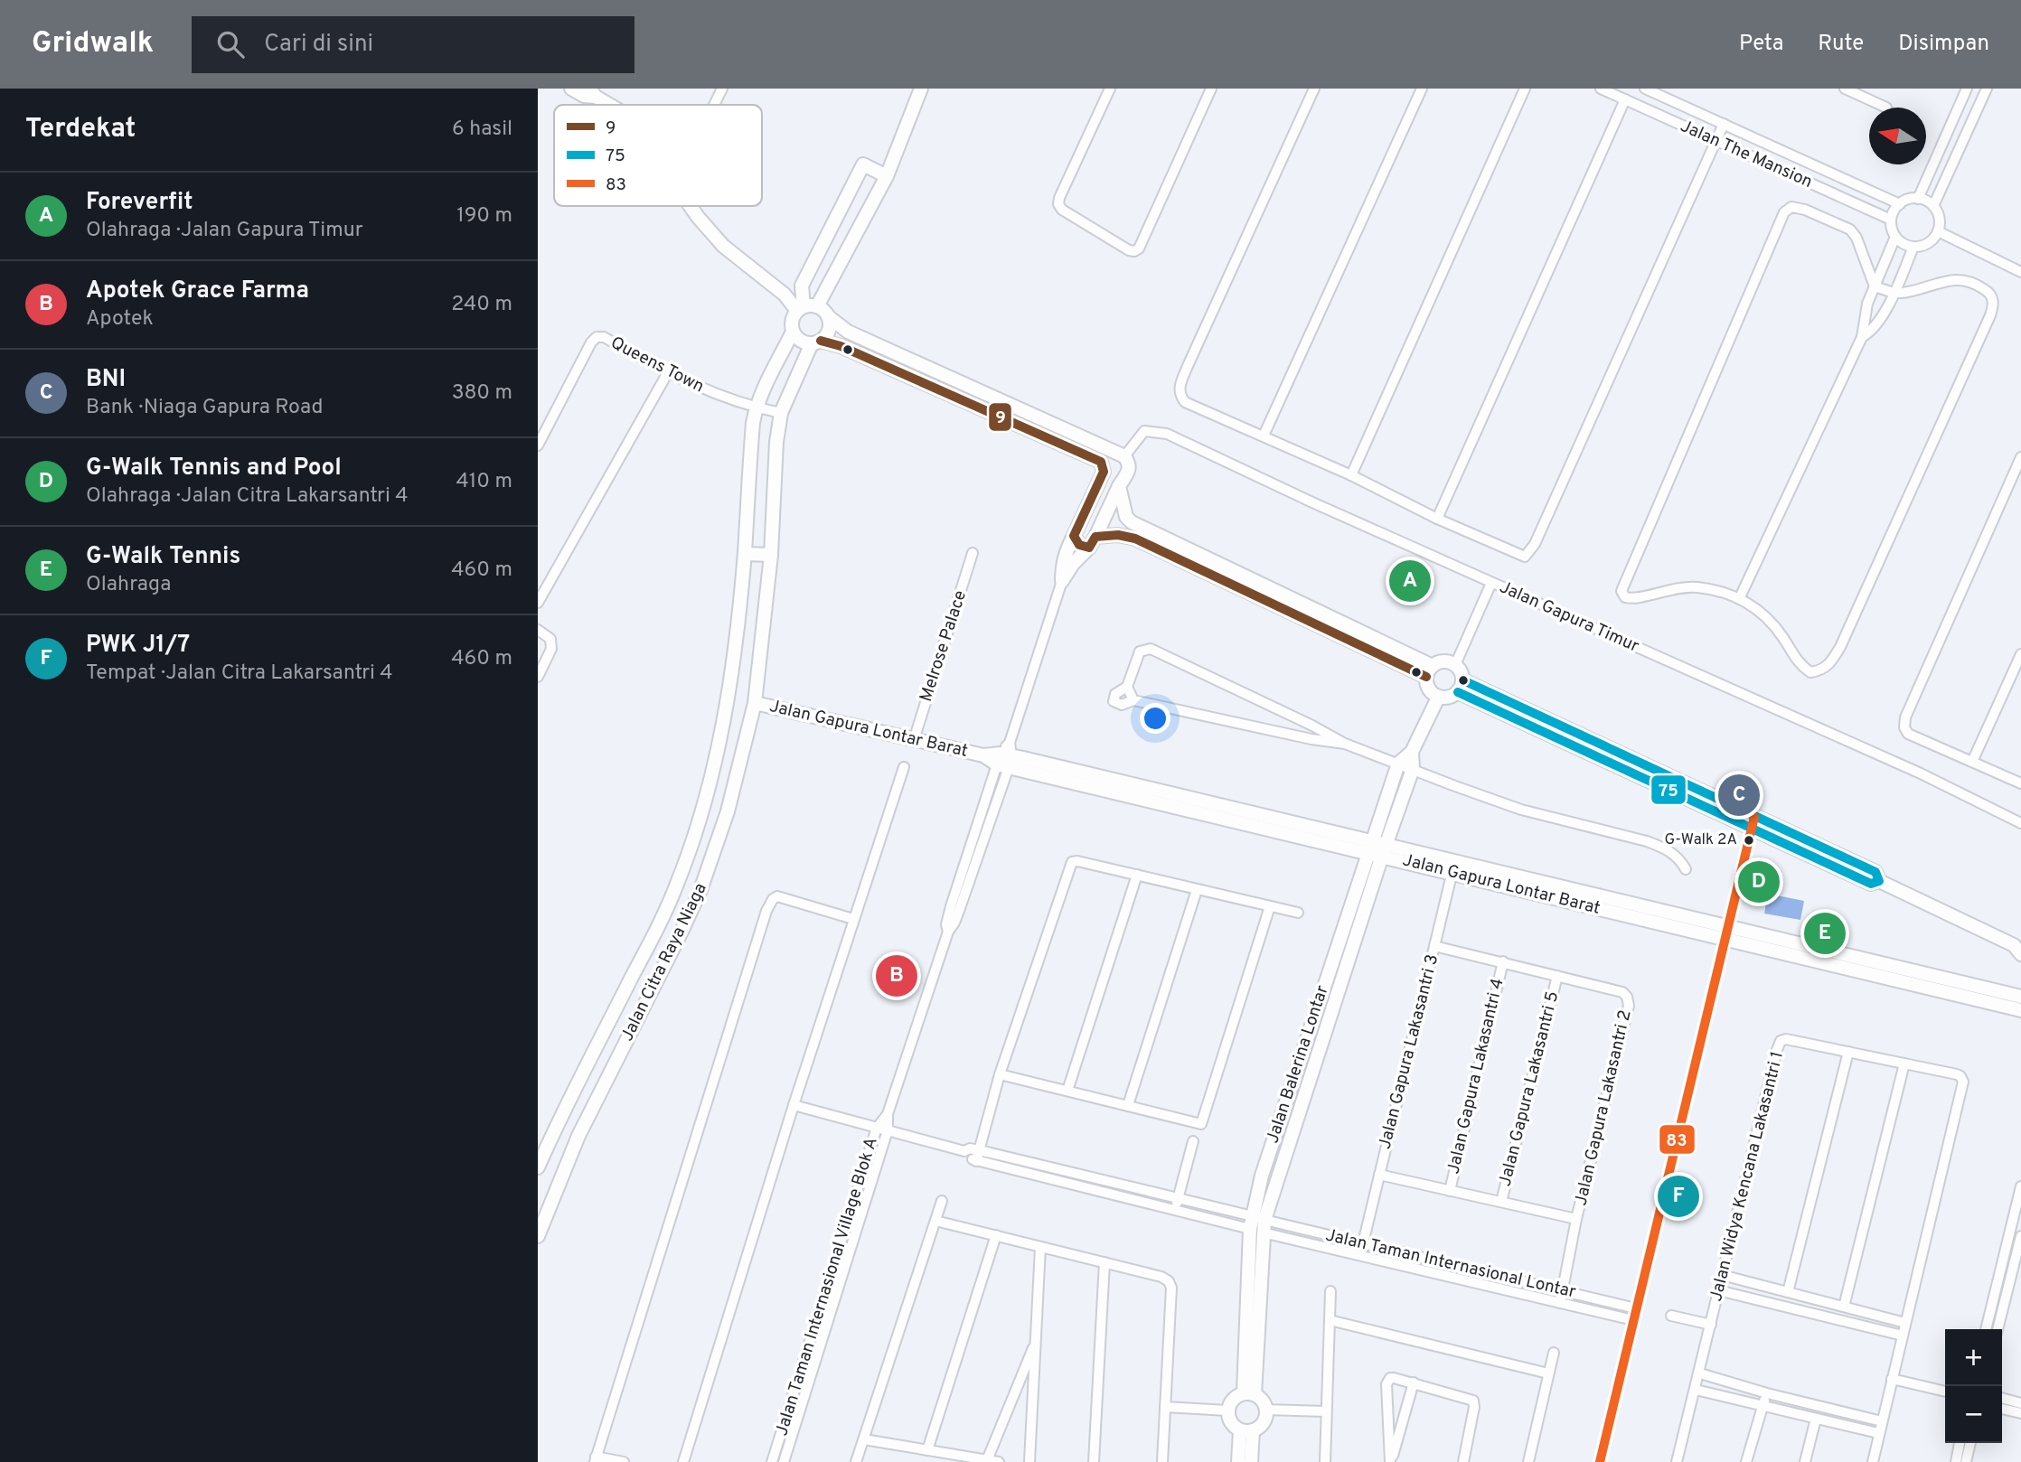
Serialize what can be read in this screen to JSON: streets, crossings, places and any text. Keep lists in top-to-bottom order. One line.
{"streets":{"street":["Jalan The Mansion","Queens Town","Jalan Gapura Timur","Melrose Palace","Jalan Gapura Lontar Barat","Jalan Citra Raya Niaga","Jalan Gapura Lakasantri 3","Jalan Balerina Lontar","Jalan Gapura Lakasantri 4","Jalan Gapura Lakasantri 5","Jalan Gapura Lakasantri 2","Jalan Widya Kencana Lakasantri 1","Jalan Taman Internasional Lontar","Jalan Taman Internasional Village Blok A"]},"crossings":[["Queens Town","Jalan Citra Raya Niaga"],["Melrose Palace","Jalan Gapura Lontar Barat"],["Jalan Gapura Lontar Barat","Jalan Citra Raya Niaga"],["Jalan Gapura Lontar Barat","Jalan Gapura Lakasantri 3"],["Jalan Gapura Lontar Barat","Jalan Balerina Lontar"],["Jalan Gapura Lontar Barat","Jalan Taman Internasional Village Blok A"],["Jalan Gapura Lakasantri 3","Jalan Gapura Lakasantri 2"],["Jalan Gapura Lakasantri 3","Jalan Taman Internasional Lontar"],["Jalan Balerina Lontar","Jalan Taman Internasional Lontar"],["Jalan Gapura Lakasantri 4","Jalan Gapura Lakasantri 2"],["Jalan Gapura Lakasantri 5","Jalan Gapura Lakasantri 2"],["Jalan Gapura Lakasantri 2","Jalan Taman Internasional Lontar"],["Jalan Taman Internasional Lontar","Jalan Taman Internasional Village Blok A"]],"places":["G-Walk 2A"],"lines":["transit line 9","transit line 75","transit line 83"],"legend":["9","75","83"],"north":"left","page":{"header":"Gridwalk","search":"Cari di sini","nav":["Peta","Rute","Disimpan"],"heading":["Terdekat","6 hasil"],"list":[{"mark":"A","name":"Foreverfit","note":"Olahraga · Jalan Gapura Timur","value":"190 m"},{"mark":"B","name":"Apotek Grace Farma","note":"Apotek","value":"240 m"},{"mark":"C","name":"BNI","note":"Bank · Niaga Gapura Road","value":"380 m"},{"mark":"D","name":"G-Walk Tennis and Pool","note":"Olahraga · Jalan Citra Lakarsantri 4","value":"410 m"},{"mark":"E","name":"G-Walk Tennis","note":"Olahraga","value":"460 m"},{"mark":"F","name":"PWK J1/7","note":"Tempat · Jalan Citra Lakarsantri 4","value":"460 m"}],"pins":["A","C","D","E","B","F"],"map_buttons":["+","−"]}}
